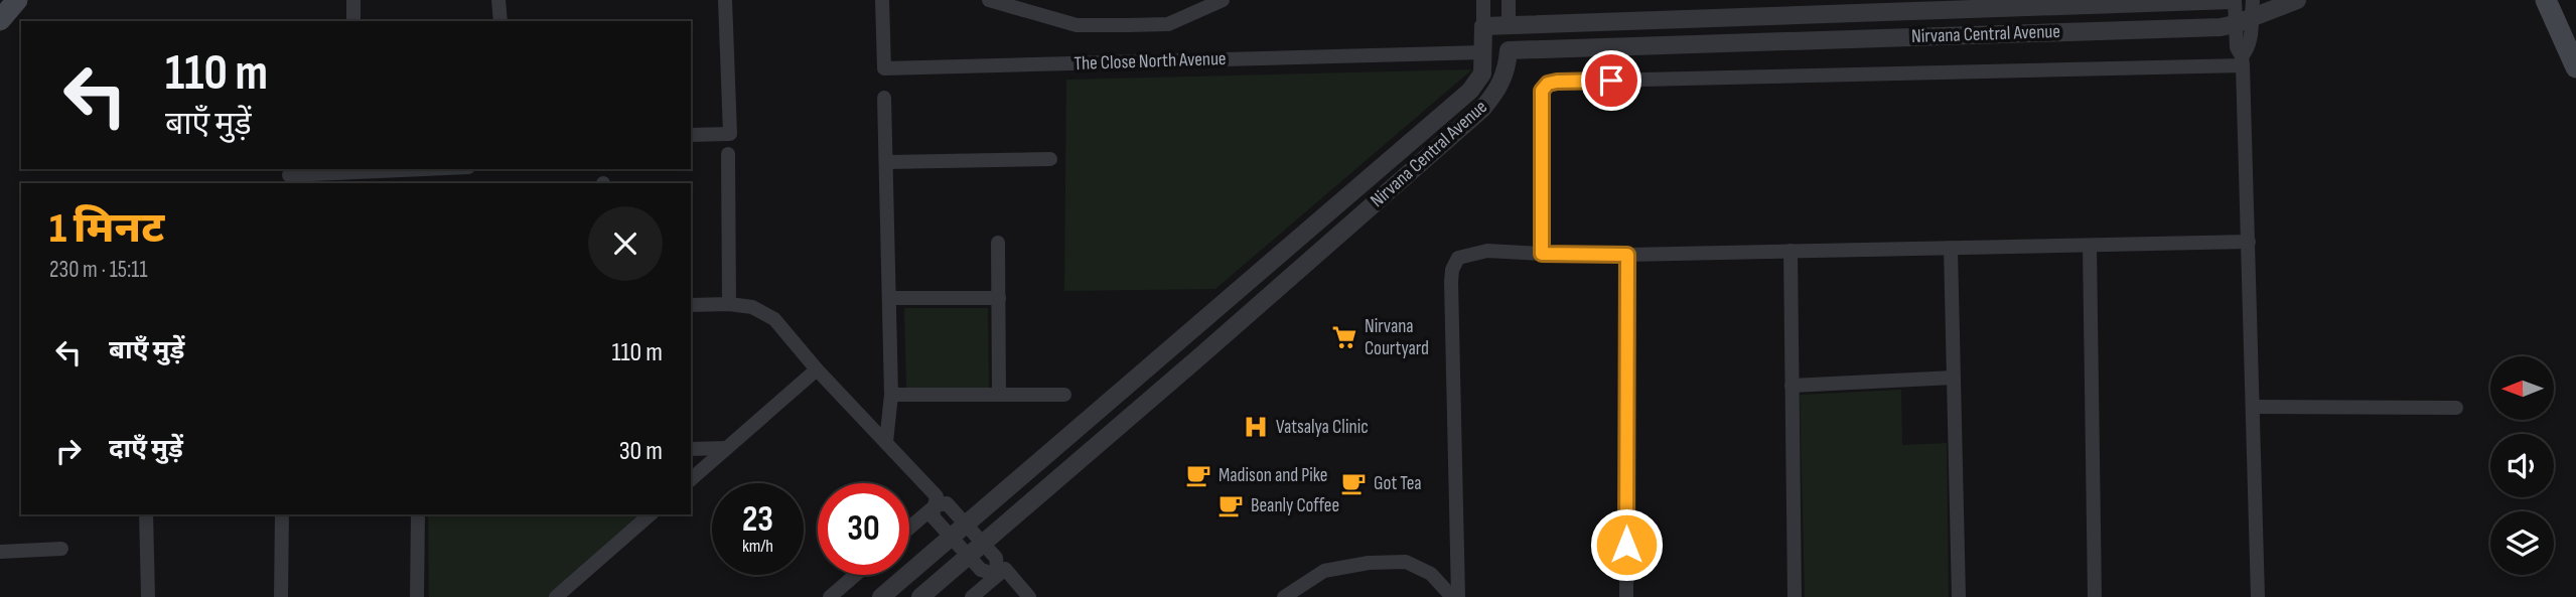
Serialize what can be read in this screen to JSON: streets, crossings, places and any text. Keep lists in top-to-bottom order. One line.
{"streets":{"street":["Nirvana Central Avenue","The Close North Avenue"]},"crossings":[["Nirvana Central Avenue","The Close North Avenue"]],"places":{"supermarket":["Nirvana Courtyard"],"hospital":["Vatsalya Clinic"],"cafe":["Madison and Pike","Got Tea","Beanly Coffee"]},"north":"left","page":{"turn":["110 m","बाएँ मुड़ें"],"heading":["1 मिनट","230 m · 15:11"],"list":[{"name":"बाएँ मुड़ें","value":"110 m"},{"name":"दाएँ मुड़ें","value":"30 m"}],"speed":"23 km/h","limit":"30"}}
